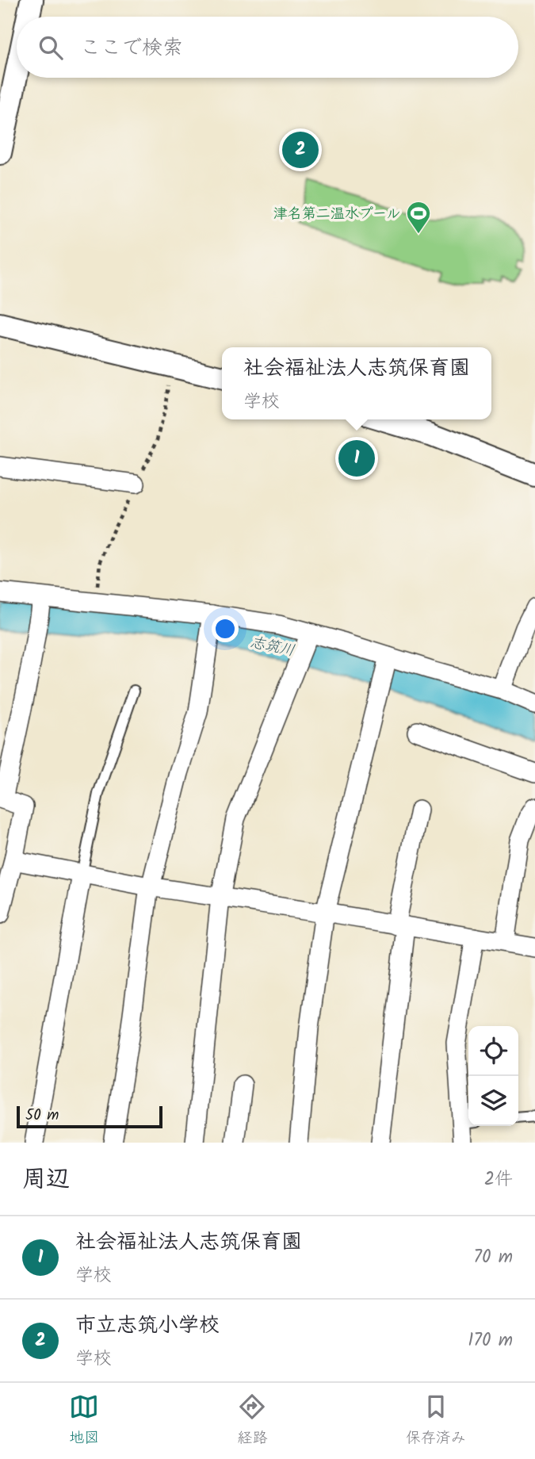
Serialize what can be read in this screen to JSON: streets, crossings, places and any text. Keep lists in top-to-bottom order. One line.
{"water":["志筑川"],"places":{"sports":["津名第二温水プール"]},"scale_bar":"50 m","page":{"search":"ここで検索","pins":["2","1"],"popup":["社会福祉法人志筑保育園","学校"],"scale":"50 m","heading":["周辺","2件"],"list":[{"mark":"1","name":"社会福祉法人志筑保育園","note":"学校","value":"70 m"},{"mark":"2","name":"市立志筑小学校","note":"学校","value":"170 m"}],"nav":["地図","経路","保存済み"]}}
